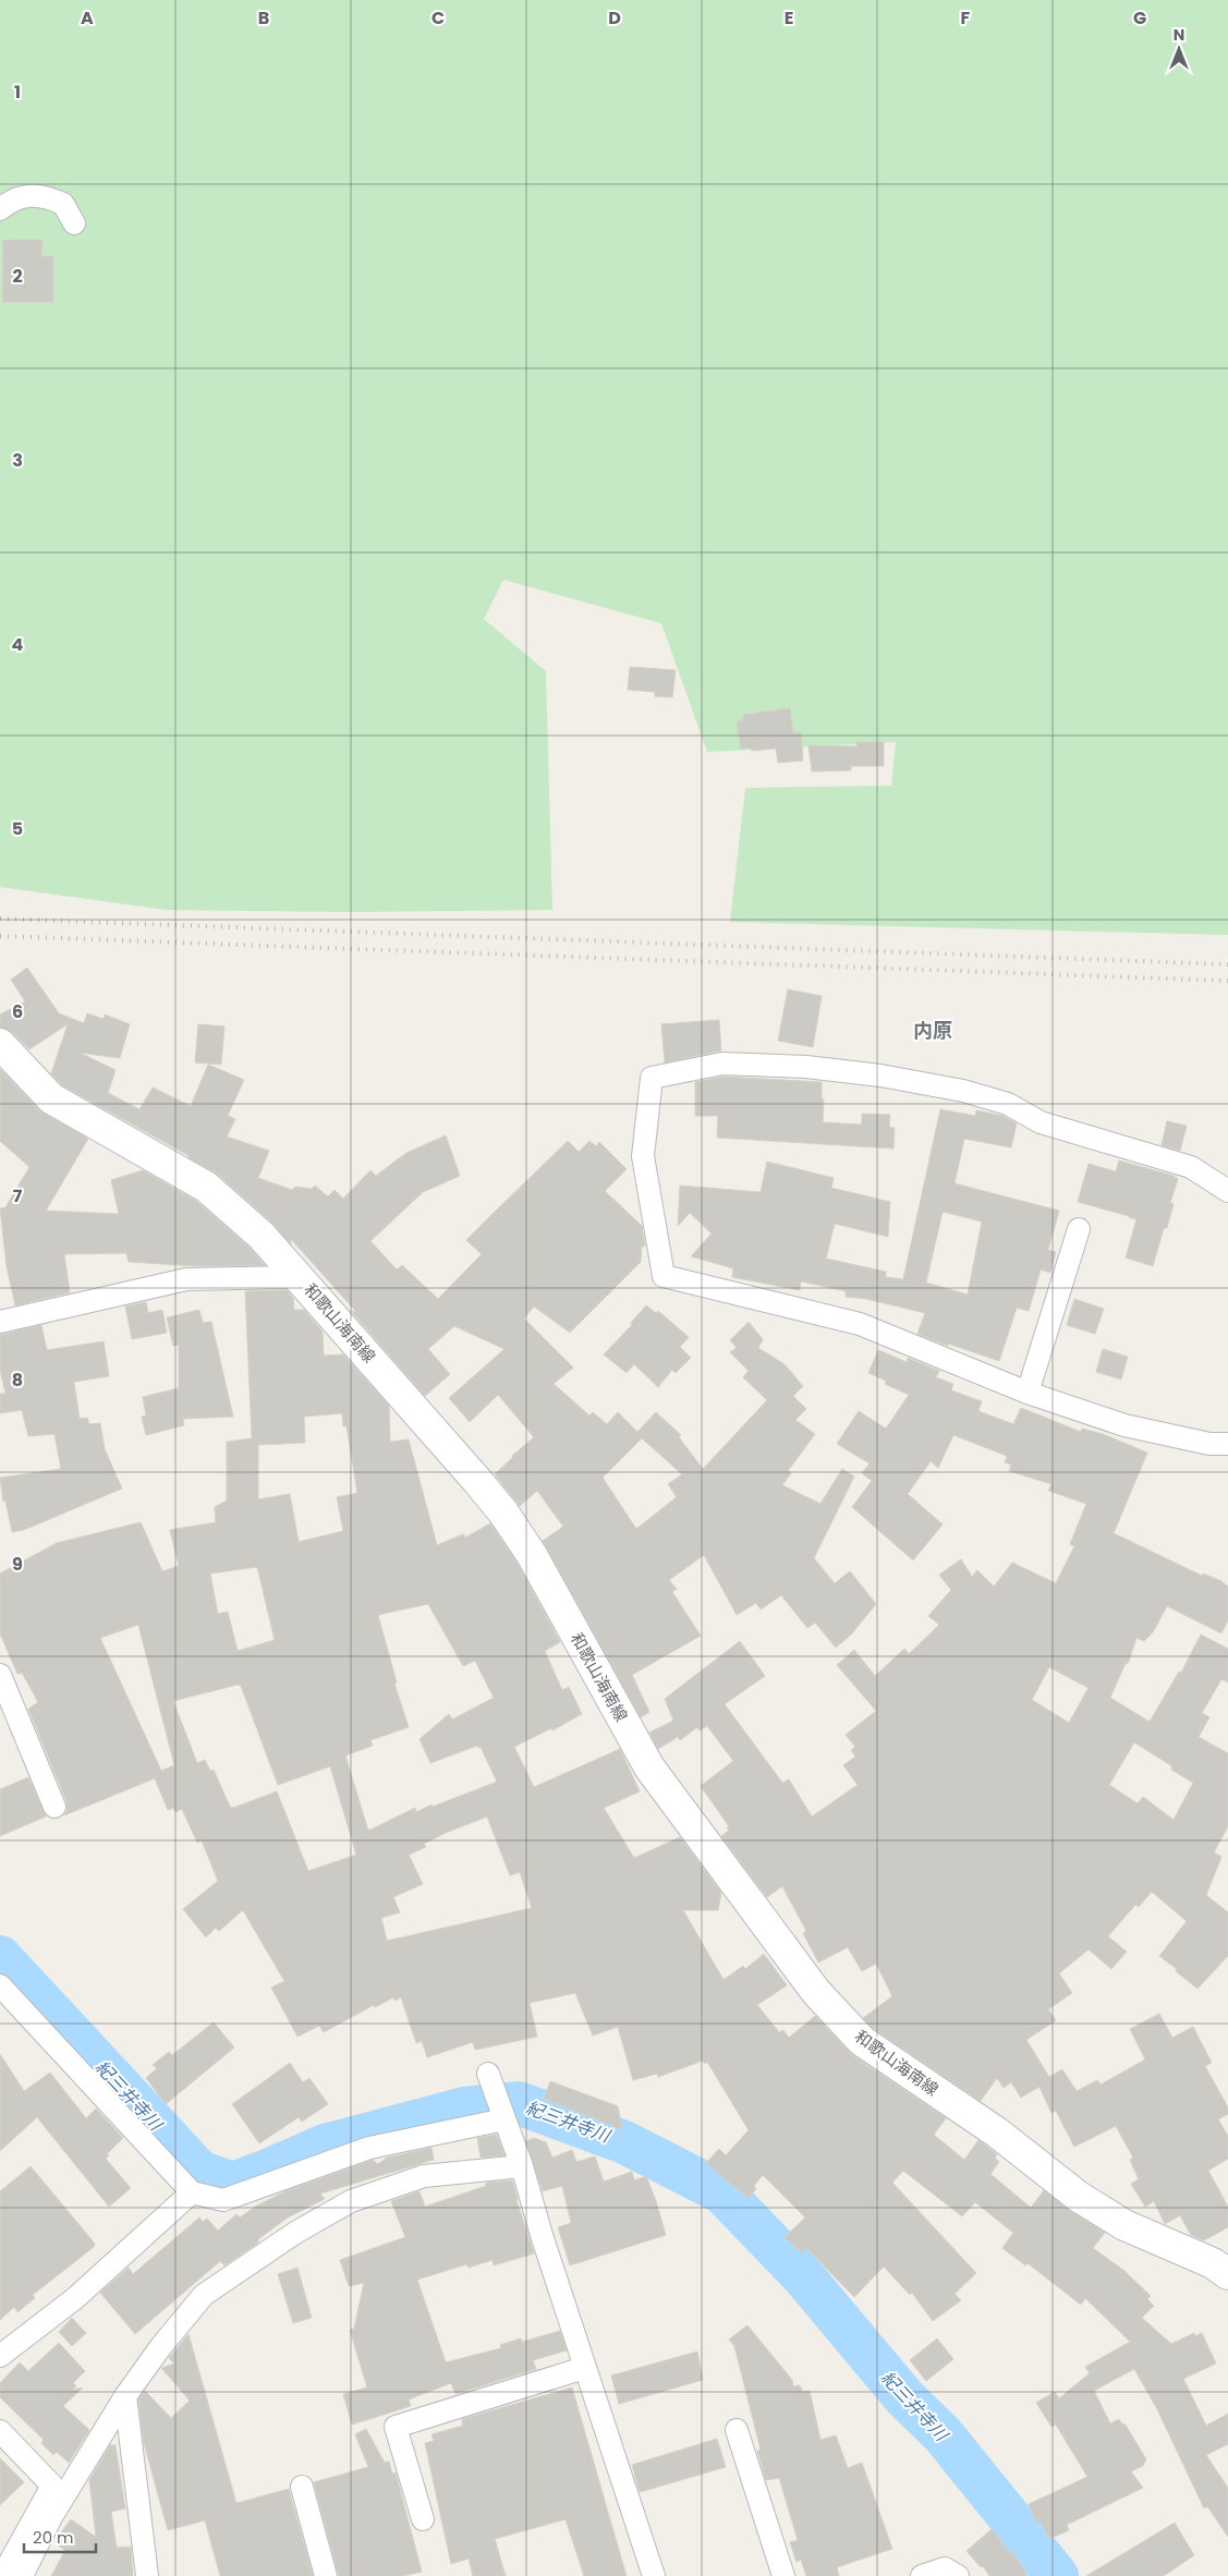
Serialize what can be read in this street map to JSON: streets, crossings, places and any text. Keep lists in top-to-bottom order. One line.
{"streets":{"main road":["和歌山海南線"]},"districts":["内原"],"water":["紀三井寺川"],"scale_bar":"20 m","north":"top","grid":{"columns":["A","B","C","D","E","F","G"],"rows":["1","2","3","4","5","6","7","8","9"]}}
